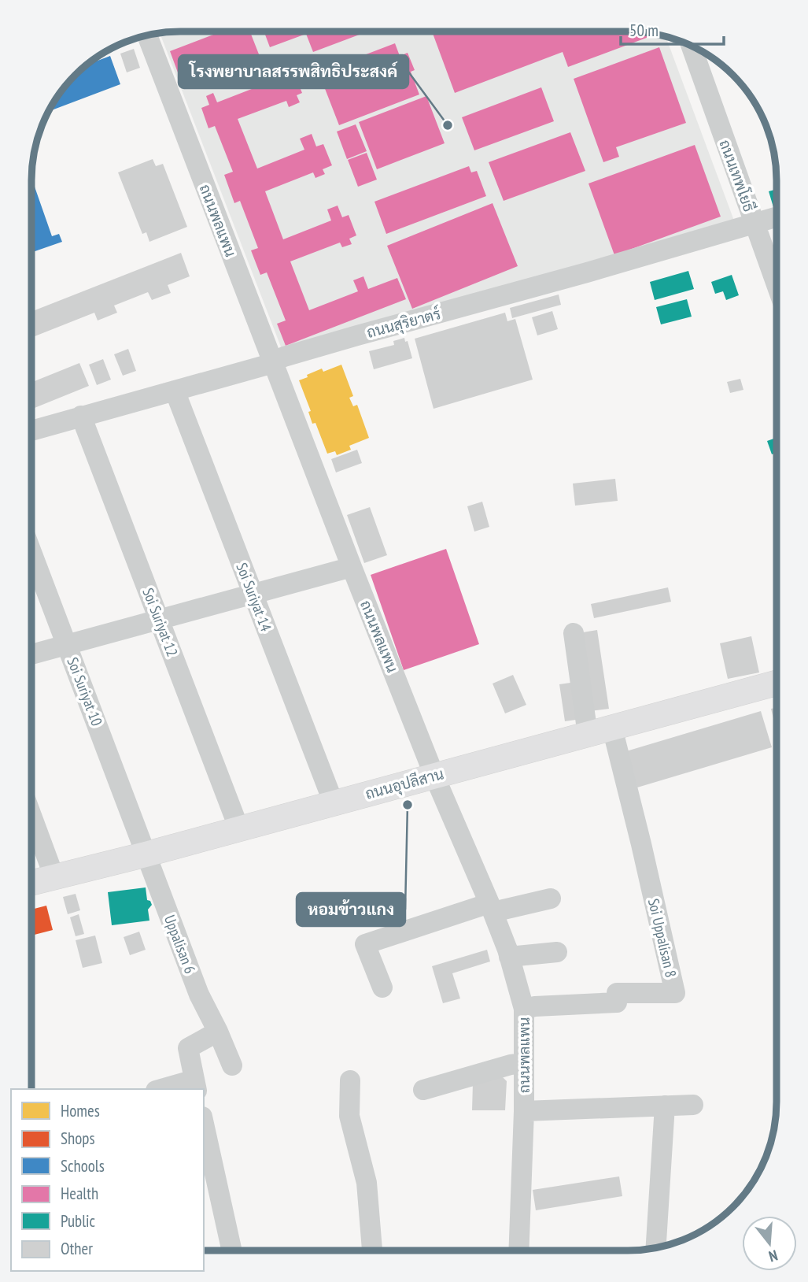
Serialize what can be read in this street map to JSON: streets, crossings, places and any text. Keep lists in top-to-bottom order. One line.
{"streets":{"main road":["ถนนอุปลีสาน"],"street":["ถนนเทพโยธี","ถนนพลแพน","ถนนสุริยาตร์","Soi Suriyat 14","Soi Suriyat 12","Soi Suriyat 10","Soi Uppalisan 8","Uppalisan 6"]},"crossings":[["ถนนเทพโยธี","ถนนสุริยาตร์"],["ถนนพลแพน","ถนนสุริยาตร์"],["ถนนพลแพน","ถนนอุปลีสาน"],["ถนนพลแพน","Soi Uppalisan 8"],["ถนนสุริยาตร์","Soi Suriyat 14"],["ถนนสุริยาตร์","Soi Suriyat 12"],["Soi Suriyat 14","ถนนอุปลีสาน"],["Soi Suriyat 12","ถนนอุปลีสาน"],["Soi Suriyat 10","ถนนอุปลีสาน"],["Soi Suriyat 10","Uppalisan 6"],["ถนนอุปลีสาน","Soi Uppalisan 8"],["ถนนอุปลีสาน","Uppalisan 6"]],"places":["โรงพยาบาลสรรพสิทธิประสงค์","หอมข้าวแกง"],"legend":["Homes","Shops","Schools","Health","Public","Other"],"scale_bar":"50 m","north":"bottom"}
